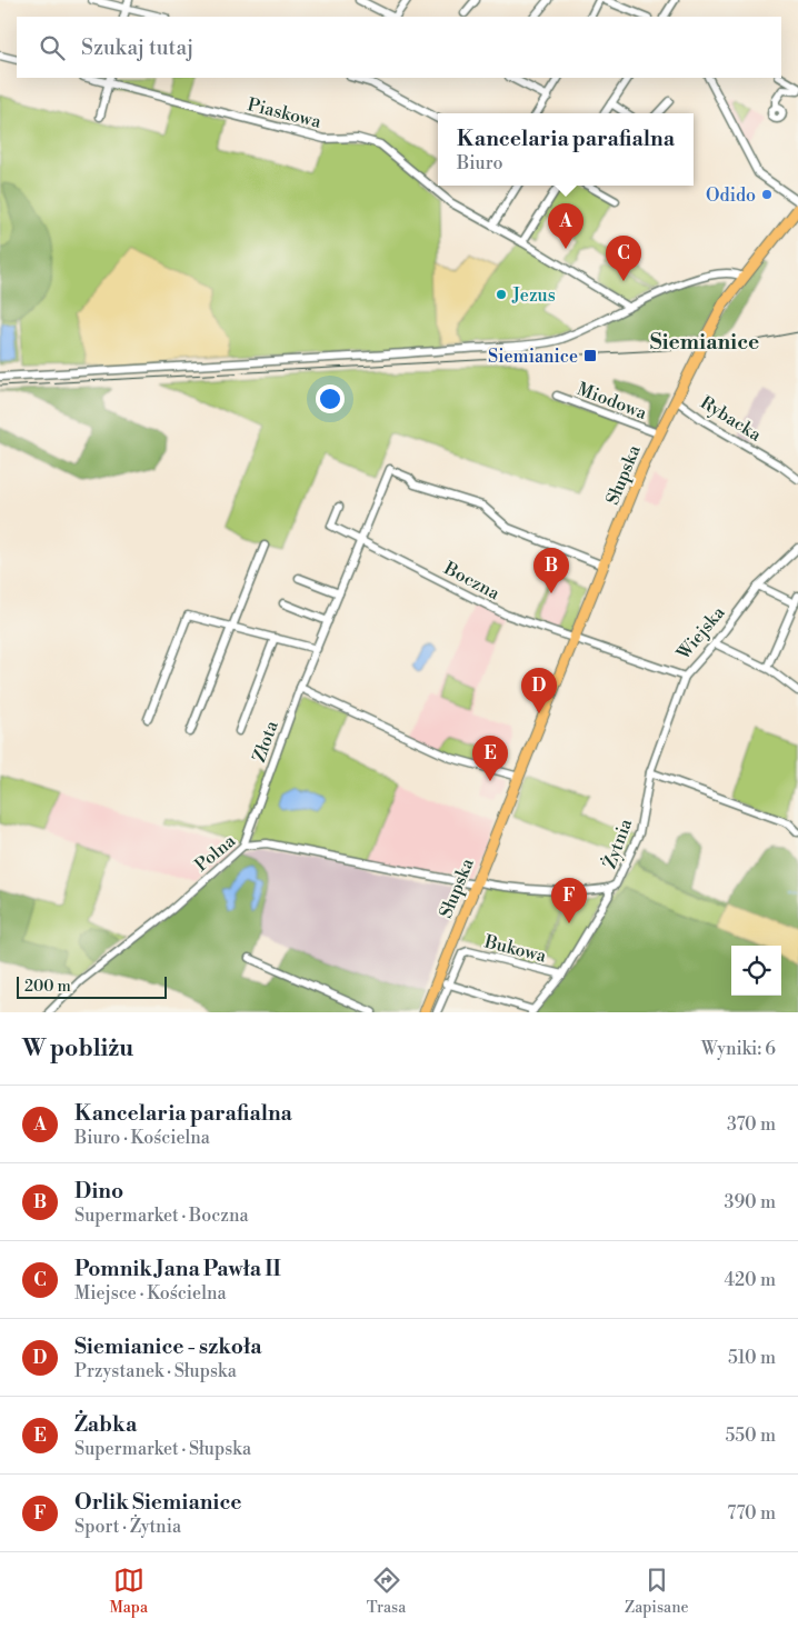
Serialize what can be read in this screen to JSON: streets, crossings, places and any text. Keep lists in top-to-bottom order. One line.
{"streets":{"main road":["Słupska"],"street":["Piaskowa","Miodowa","Rybacka","Boczna","Wiejska","Złota","Żytnia","Polna","Bukowa"]},"crossings":[["Miodowa","Słupska"],["Rybacka","Słupska"],["Słupska","Boczna"],["Słupska","Wiejska"],["Słupska","Złota"],["Słupska","Żytnia"],["Słupska","Polna"],["Boczna","Wiejska"],["Boczna","Złota"],["Wiejska","Żytnia"],["Złota","Polna"],["Żytnia","Polna"]],"districts":["Siemianice"],"places":{"other":["Odido","Jezus"],"transit":["Siemianice"]},"scale_bar":"200 m","page":{"search":"Szukaj tutaj","popup":["Kancelaria parafialna","Biuro"],"pins":["A","C","B","D","E","F"],"scale":"200 m","heading":["W pobliżu","Wyniki: 6"],"list":[{"mark":"A","name":"Kancelaria parafialna","note":"Biuro · Kościelna","value":"370 m"},{"mark":"B","name":"Dino","note":"Supermarket · Boczna","value":"390 m"},{"mark":"C","name":"Pomnik Jana Pawła II","note":"Miejsce · Kościelna","value":"420 m"},{"mark":"D","name":"Siemianice - szkoła","note":"Przystanek · Słupska","value":"510 m"},{"mark":"E","name":"Żabka","note":"Supermarket · Słupska","value":"550 m"},{"mark":"F","name":"Orlik Siemianice","note":"Sport · Żytnia","value":"770 m"}],"nav":["Mapa","Trasa","Zapisane"]}}
